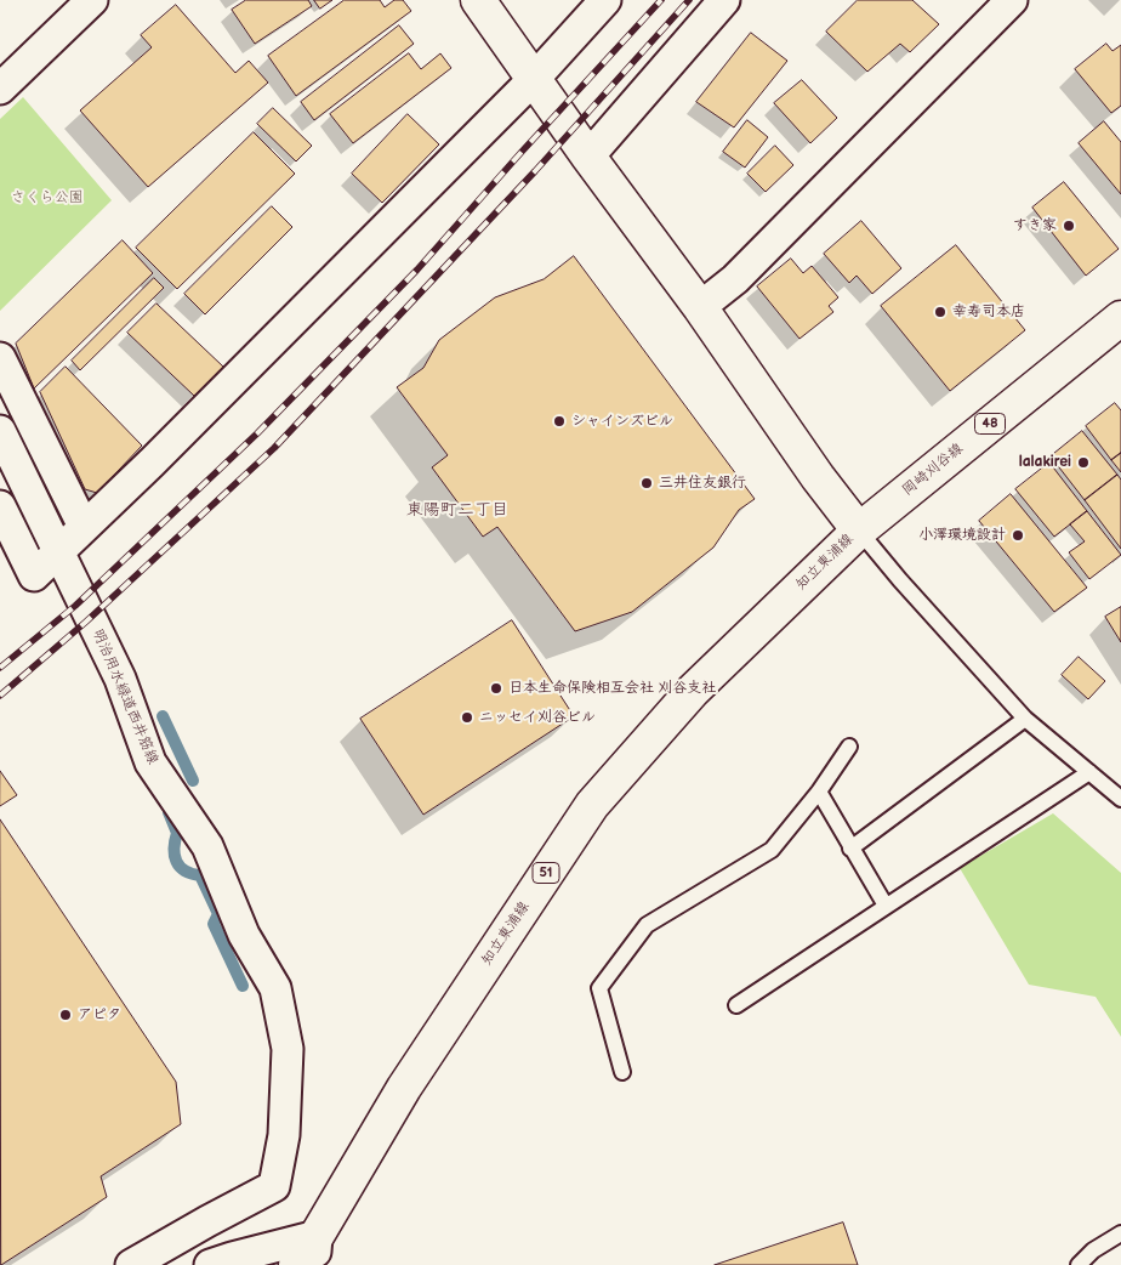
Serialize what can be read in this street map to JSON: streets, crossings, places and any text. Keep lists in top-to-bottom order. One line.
{"streets":{"main road":["48","岡崎刈谷線","知立東浦線","51"],"street":["明治用水緑道西井筋線"]},"crossings":[["岡崎刈谷線","知立東浦線"]],"districts":["東陽町二丁目"],"parks":["さくら公園"],"places":["すき家","幸寿司本店","シャインズビル","lalakirei","三井住友銀行","小澤環境設計","日本生命保険相互会社 刈谷支社","ニッセイ刈谷ビル","アピタ"]}
